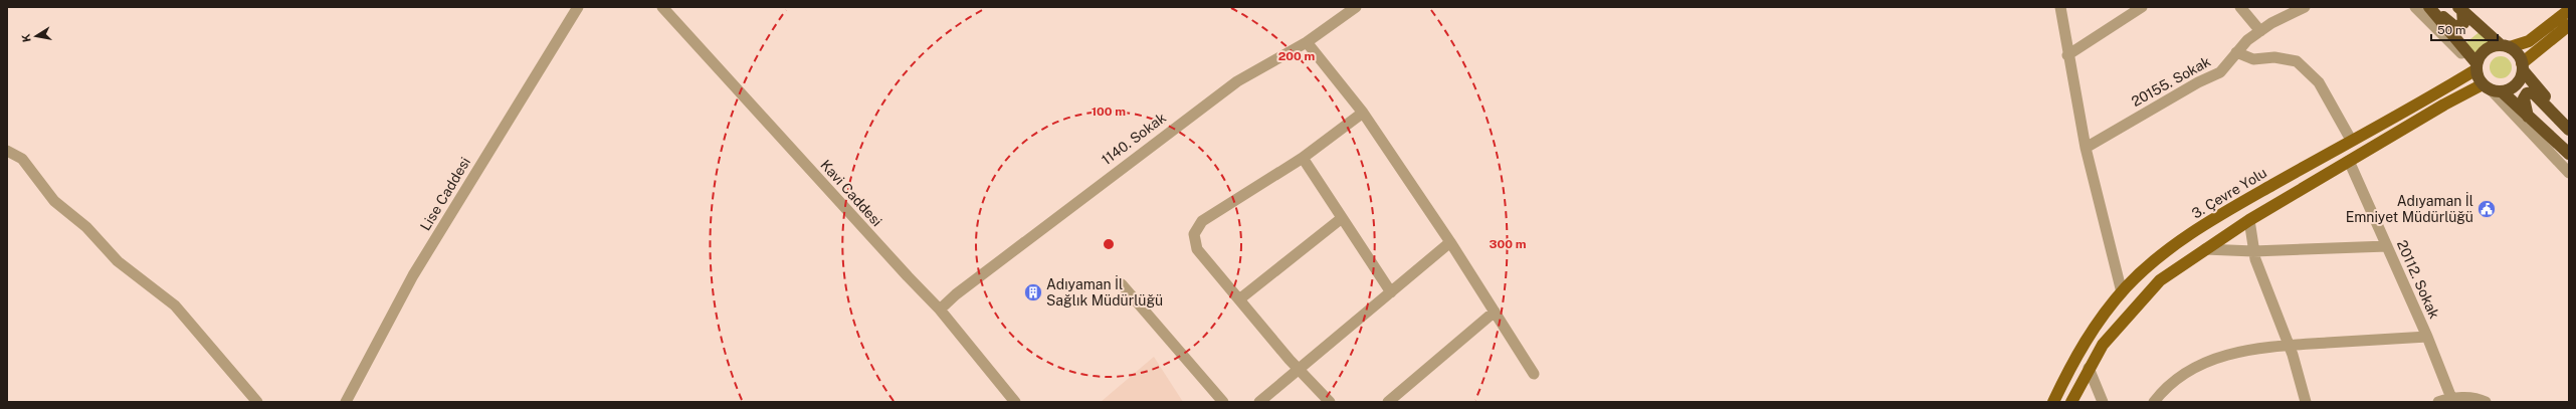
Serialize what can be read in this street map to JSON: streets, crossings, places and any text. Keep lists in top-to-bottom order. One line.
{"streets":{"main road":["3. Çevre Yolu"],"street":["20155. Sokak","1140. Sokak","Kavi Caddesi","Lise Caddesi","20112. Sokak"]},"crossings":[["1140. Sokak","Kavi Caddesi"]],"places":{"public building":["Adıyaman İl Emniyet Müdürlüğü"],"building":["Adıyaman İl Sağlık Müdürlüğü"]},"scale_bar":"50 m","north":"left","rings":["200 m","100 m","300 m"]}
